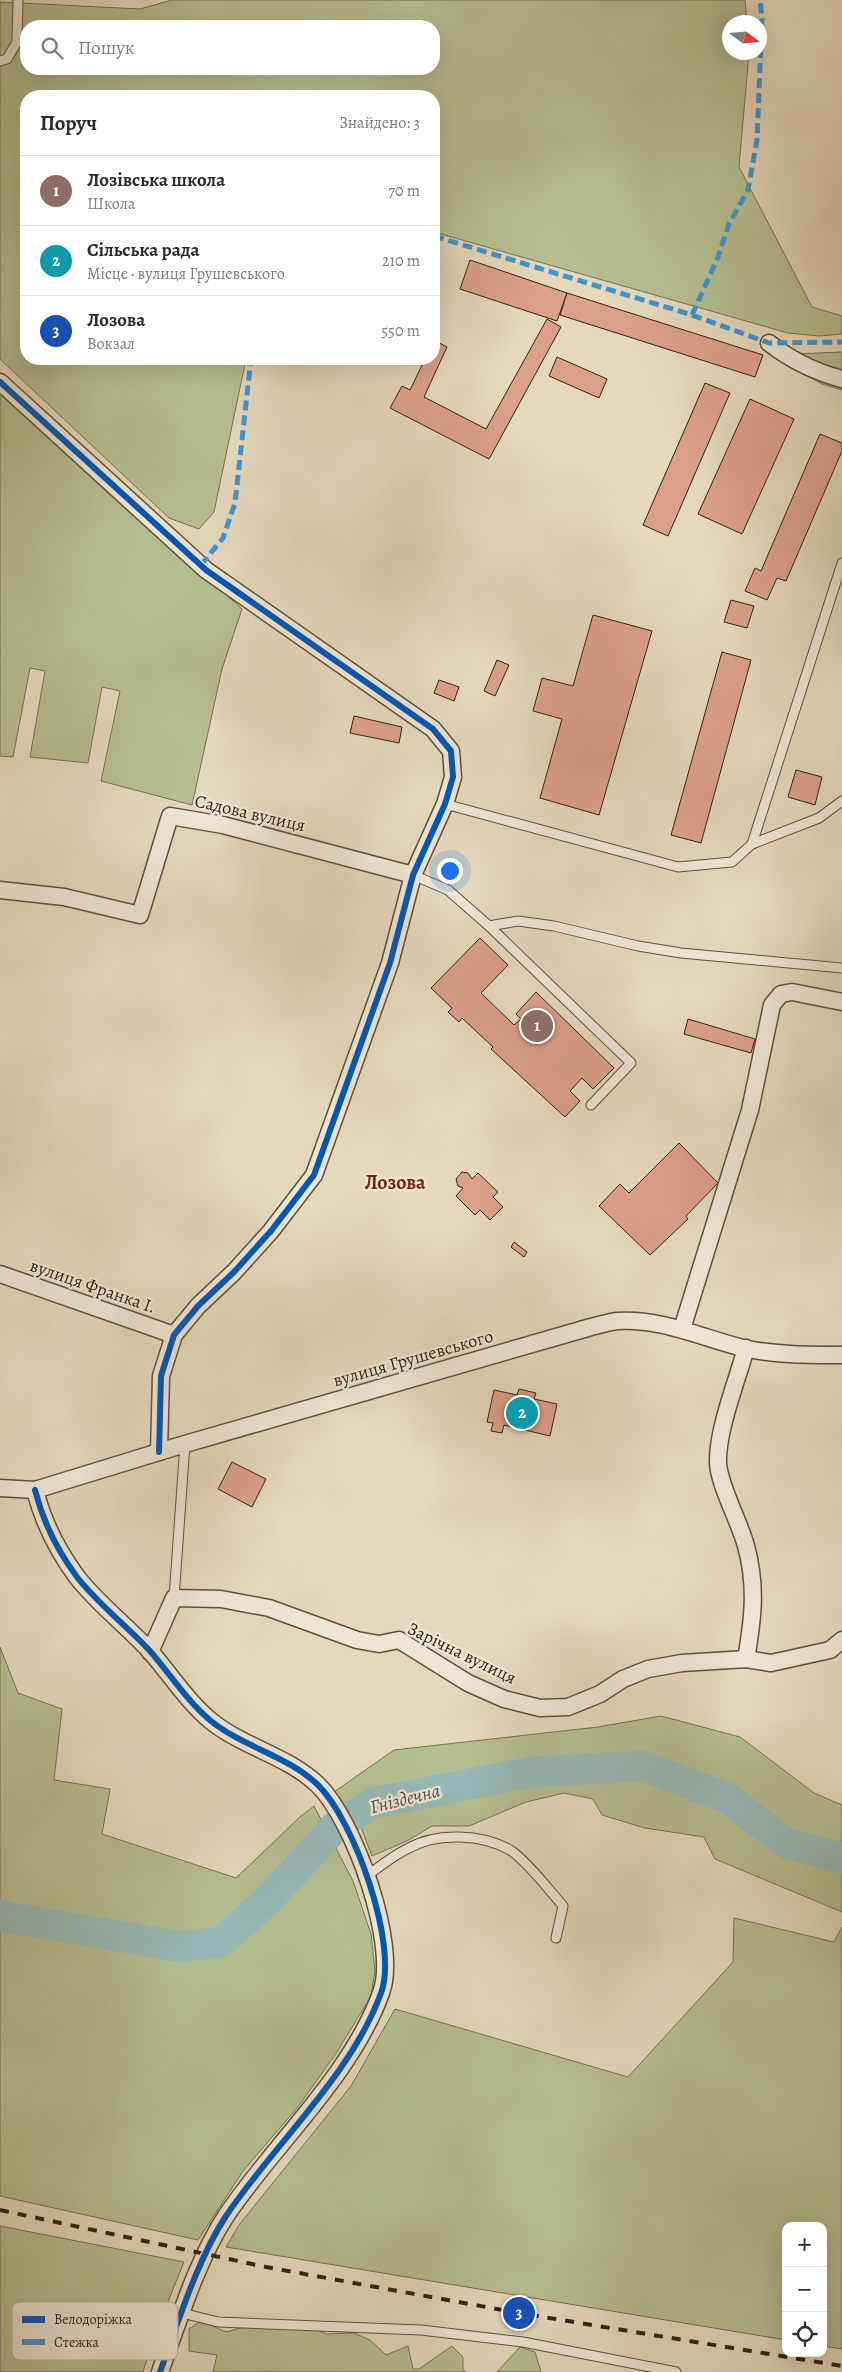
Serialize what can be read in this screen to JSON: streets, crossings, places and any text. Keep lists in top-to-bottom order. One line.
{"streets":{"street":["Садова вулиця","вулиця Франка І.","вулиця Грушевського","Зарічна вулиця"]},"districts":["Лозова"],"water":["Гніздечна"],"legend":["Велодоріжка","Стежка"],"north":"right","page":{"search":"Пошук","heading":["Поруч","Знайдено: 3"],"list":[{"mark":"1","name":"Лозівська школа","note":"Школа","value":"70 m"},{"mark":"2","name":"Сільська рада","note":"Місце · вулиця Грушевського","value":"210 m"},{"mark":"3","name":"Лозова","note":"Вокзал","value":"550 m"}],"pins":["1","2","3"],"map_buttons":["+","−"]}}
